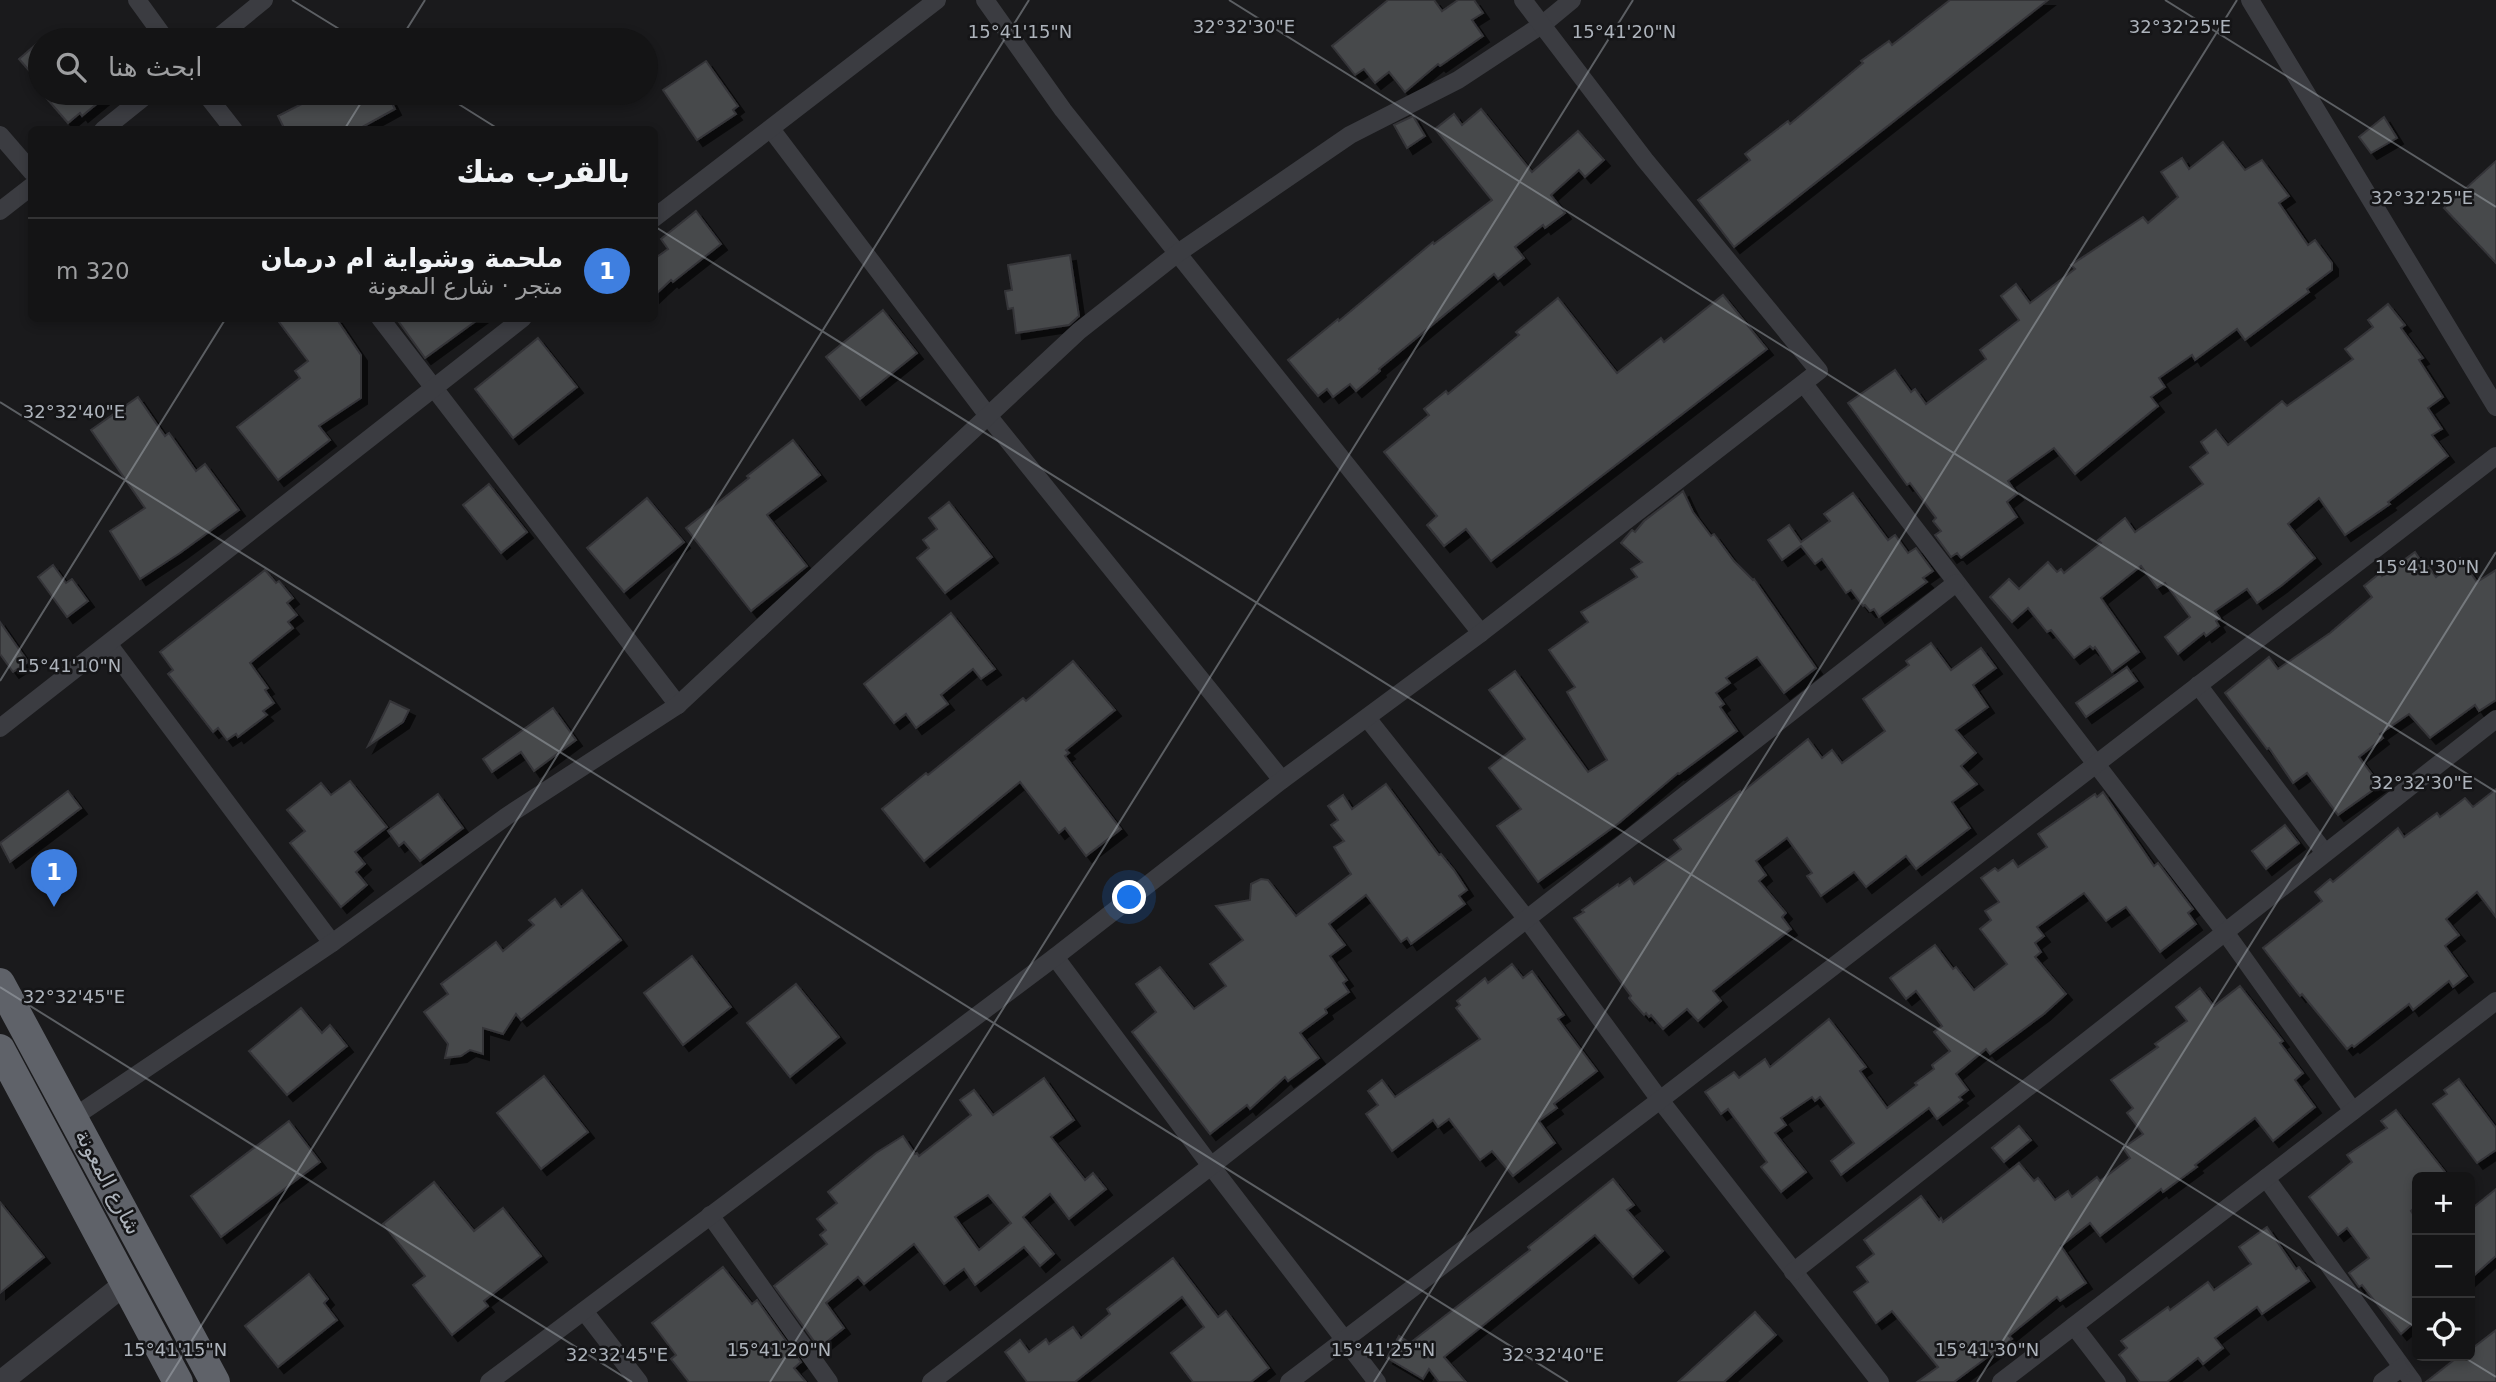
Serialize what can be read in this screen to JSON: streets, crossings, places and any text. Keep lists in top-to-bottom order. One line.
{"streets":{"highway":["شارع المعونة"]},"page":{"search":"ابحث هنا","heading":"بالقرب منك","list":[{"mark":"1","name":"ملحمة وشواية ام درمان","note":"متجر · شارع المعونة","value":"320 m"}],"pins":"1","map_buttons":["+","−"]},"coordinates":["32°32'25\"E","32°32'30\"E","15°41'15\"N","15°41'20\"N","32°32'40\"E","15°41'30\"N","15°41'10\"N","32°32'45\"E","15°41'25\"N"]}
